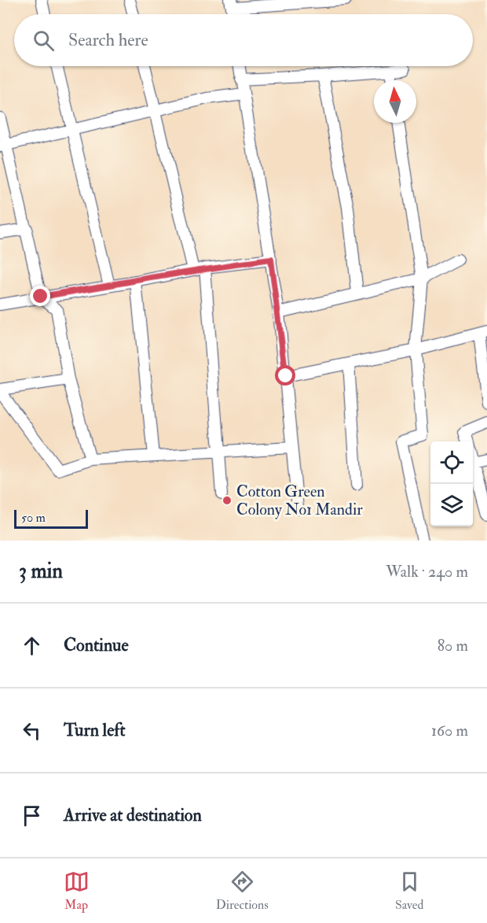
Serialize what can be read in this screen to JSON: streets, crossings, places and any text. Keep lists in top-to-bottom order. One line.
{"places":["Cotton Green Colony No1 Mandir"],"scale_bar":"50 m","north":"top","page":{"search":"Search here","scale":"50 m","heading":["3 min","Walk · 240 m"],"list":[["Continue","80 m"],["Turn left","160 m"],"Arrive at destination"],"nav":["Map","Directions","Saved"]}}
